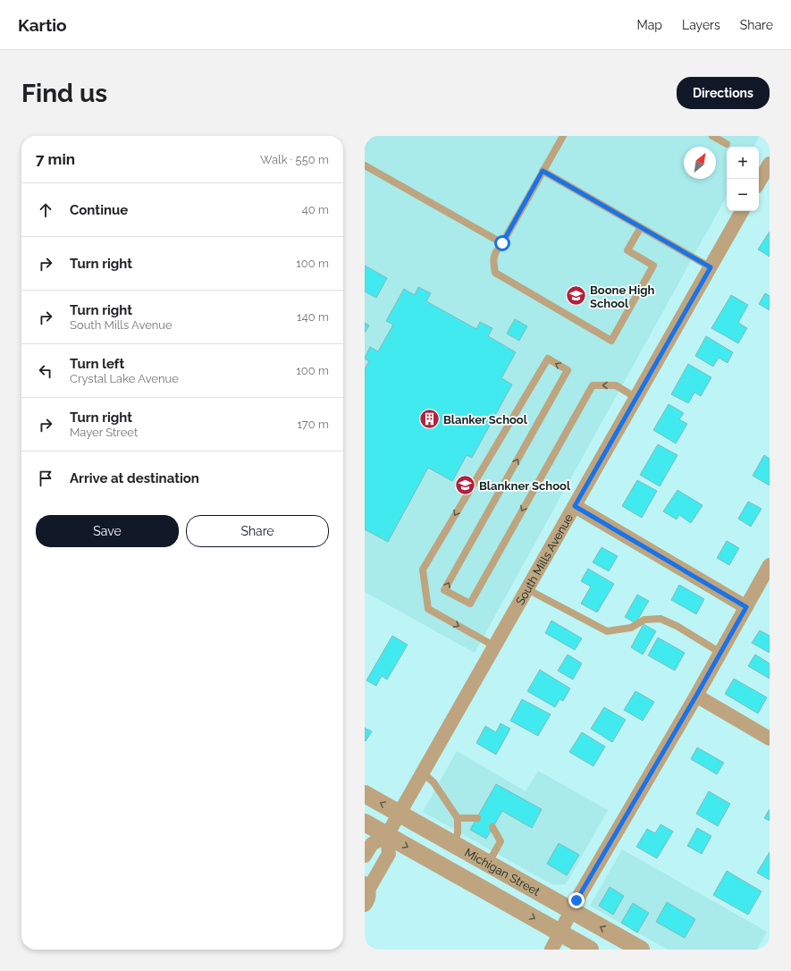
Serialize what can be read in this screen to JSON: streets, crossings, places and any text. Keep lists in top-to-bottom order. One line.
{"streets":{"street":["South Mills Avenue","Michigan Street"]},"crossings":[["South Mills Avenue","Michigan Street"]],"places":{"school or university":["Boone High School","Blankner School"],"building":["Blanker School"]},"north":"top right","page":{"header":"Kartio","nav":["Map","Layers","Share"],"buttons":["Directions",["Save","Share"]],"title":"Find us","heading":["7 min","Walk · 550 m"],"map_buttons":["+","−"],"list":[["Continue","40 m"],["Turn right","100 m"],["Turn right","South Mills Avenue","140 m"],["Turn left","Crystal Lake Avenue","100 m"],["Turn right","Mayer Street","170 m"],"Arrive at destination"]}}
